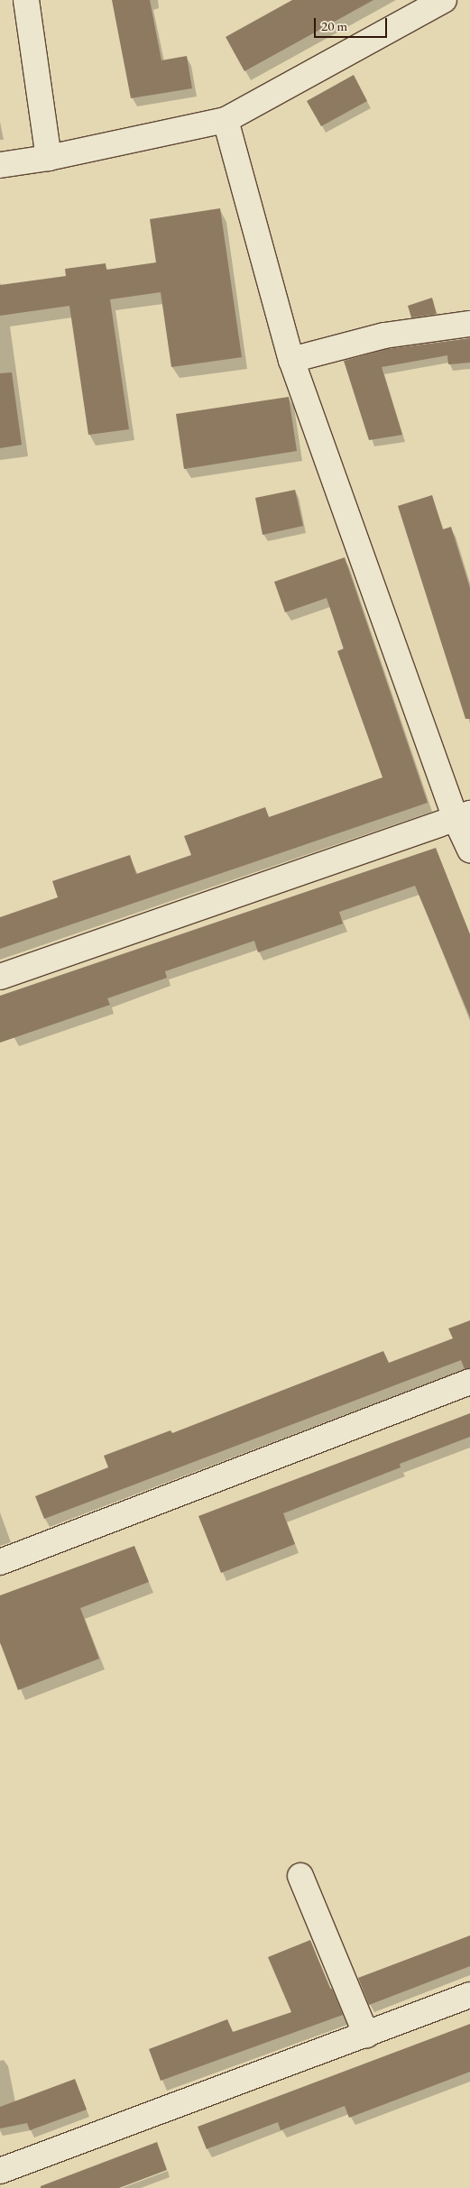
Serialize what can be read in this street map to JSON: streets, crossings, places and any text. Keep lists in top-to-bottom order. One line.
{"scale_bar":"20 m"}
